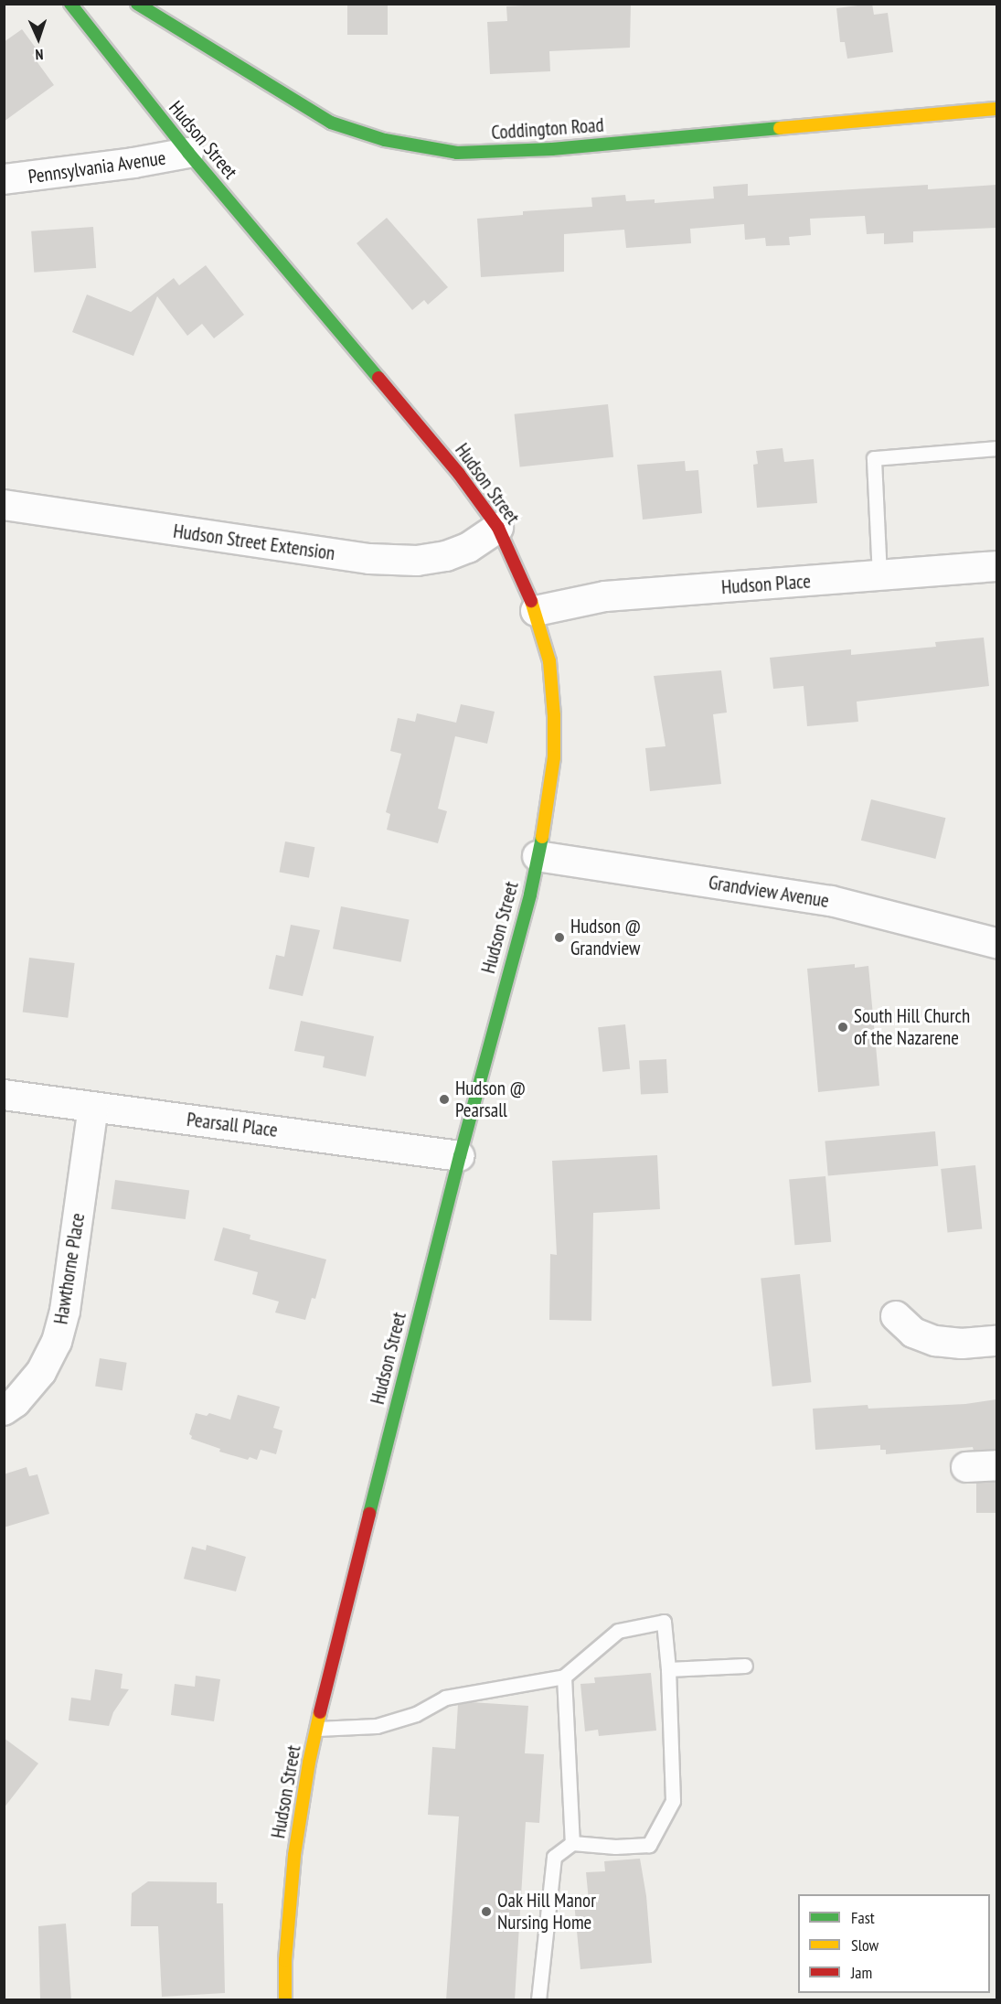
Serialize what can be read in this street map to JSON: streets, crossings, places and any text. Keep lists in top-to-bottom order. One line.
{"streets":{"street":["Coddington Road","Hudson Street","Pennsylvania Avenue","Hudson Street Extension","Hudson Place","Grandview Avenue","Pearsall Place","Hawthorne Place"]},"crossings":[["Hudson Street","Pennsylvania Avenue"],["Hudson Street","Hudson Street Extension"],["Hudson Street","Hudson Place"],["Hudson Street","Grandview Avenue"],["Hudson Street","Pearsall Place"],["Pearsall Place","Hawthorne Place"]],"places":["Hudson @ Grandview","South Hill Church of the Nazarene","Hudson @ Pearsall","Oak Hill Manor Nursing Home"],"legend":["Fast","Slow","Jam"],"north":"bottom"}
